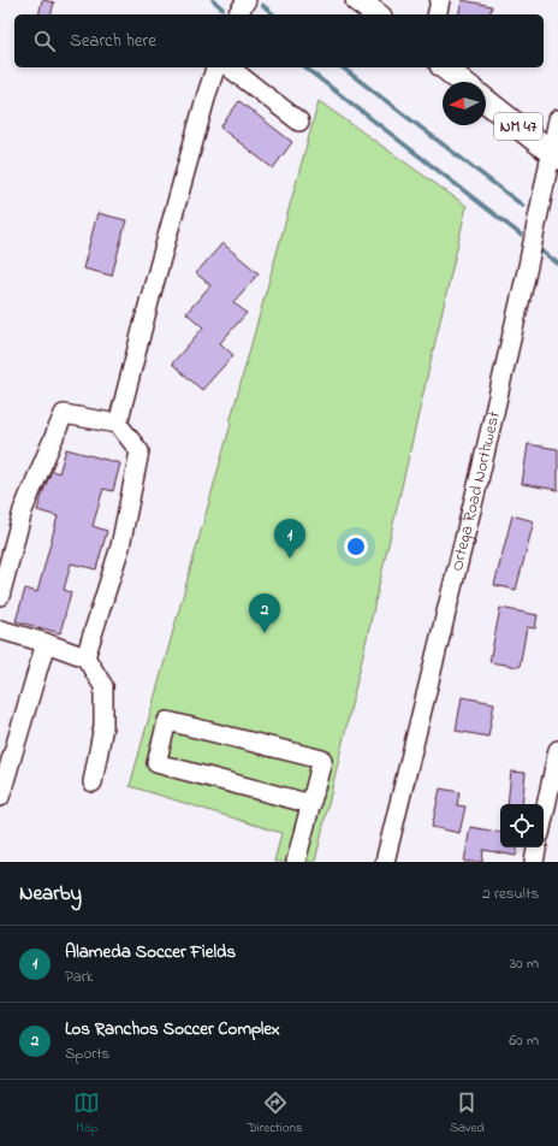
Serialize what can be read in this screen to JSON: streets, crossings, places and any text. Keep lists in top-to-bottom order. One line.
{"streets":{"main road":["NM 47"],"street":["Ortega Road Northwest"]},"crossings":[["NM 47","Ortega Road Northwest"]],"north":"left","page":{"search":"Search here","pins":["1","2"],"heading":["Nearby","2 results"],"list":[{"mark":"1","name":"Alameda Soccer Fields","note":"Park","value":"30 m"},{"mark":"2","name":"Los Ranchos Soccer Complex","note":"Sports","value":"60 m"}],"nav":["Map","Directions","Saved"]}}
